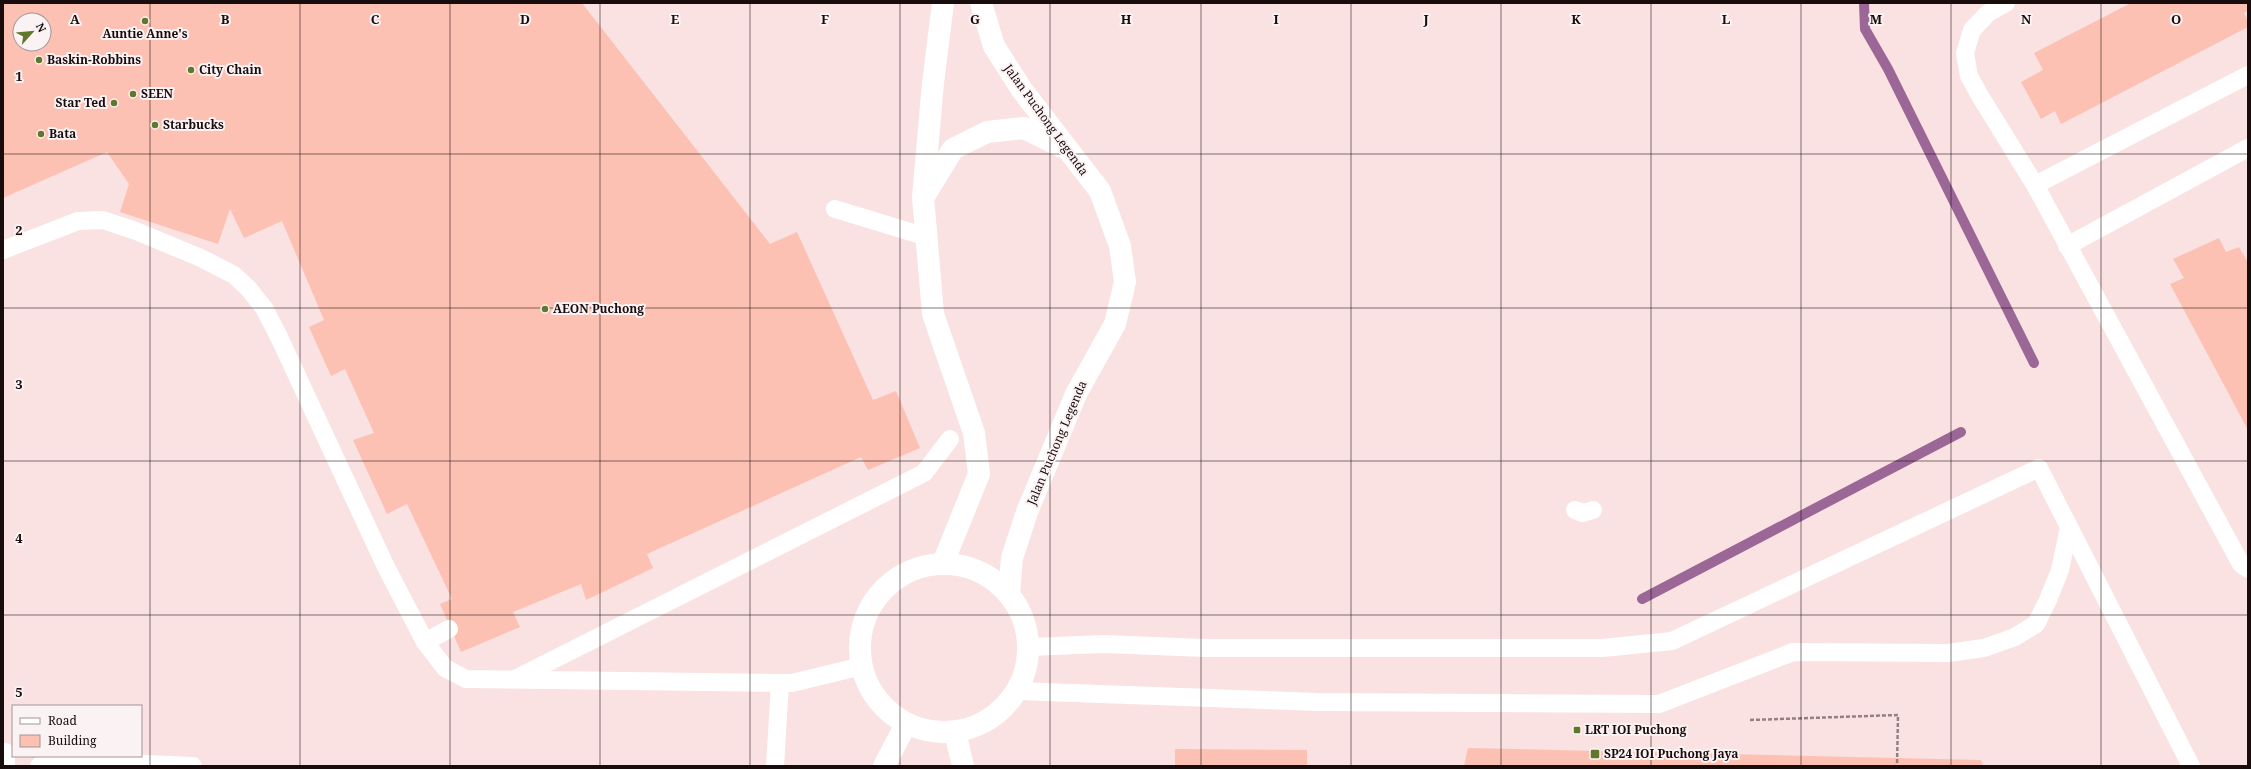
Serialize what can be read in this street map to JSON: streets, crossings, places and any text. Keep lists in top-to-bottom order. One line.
{"streets":{"street":["Jalan Puchong Legenda"]},"places":{"other":["Auntie Anne's","Baskin-Robbins","City Chain","SEEN","Star Ted","Starbucks","Bata","AEON Puchong"],"transit":["LRT IOI Puchong","SP24 IOI Puchong Jaya"]},"legend":["Road","Building"],"north":"top right","grid":{"columns":["A","B","C","D","E","F","G","H","I","J","K","L","M","N","O"],"rows":["1","2","3","4","5"]}}
